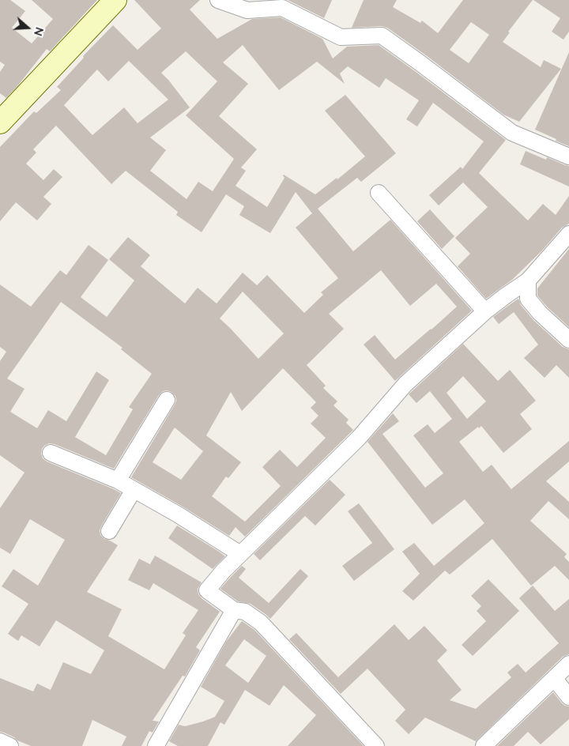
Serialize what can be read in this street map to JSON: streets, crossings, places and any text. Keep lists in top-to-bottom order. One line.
{"north":"right"}
